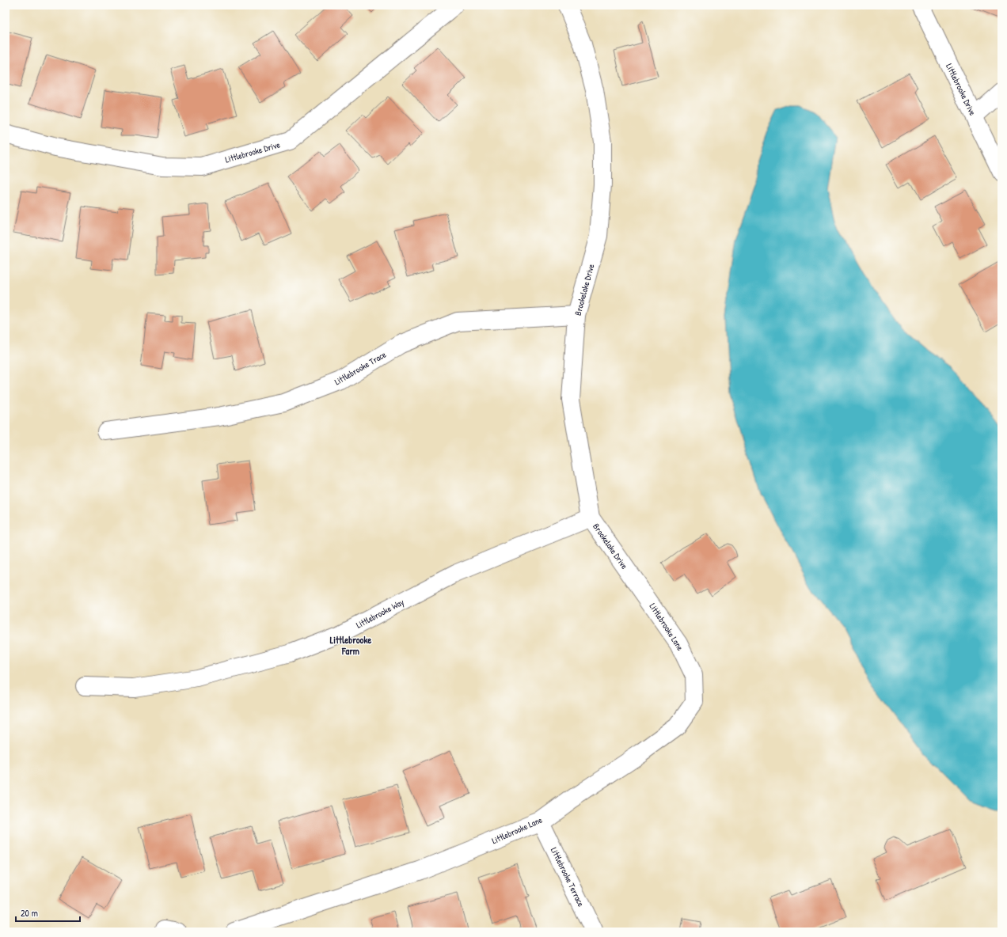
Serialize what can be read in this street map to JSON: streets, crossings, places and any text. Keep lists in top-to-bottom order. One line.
{"streets":{"street":["Littlebrooke Drive","Brookelake Drive","Littlebrooke Trace","Littlebrooke Way","Littlebrooke Lane","Littlebrooke Terrace"]},"crossings":[["Brookelake Drive","Littlebrooke Trace"],["Brookelake Drive","Littlebrooke Way"],["Brookelake Drive","Littlebrooke Lane"],["Littlebrooke Lane","Littlebrooke Terrace"]],"districts":["Littlebrooke Farm"],"scale_bar":"20 m"}
